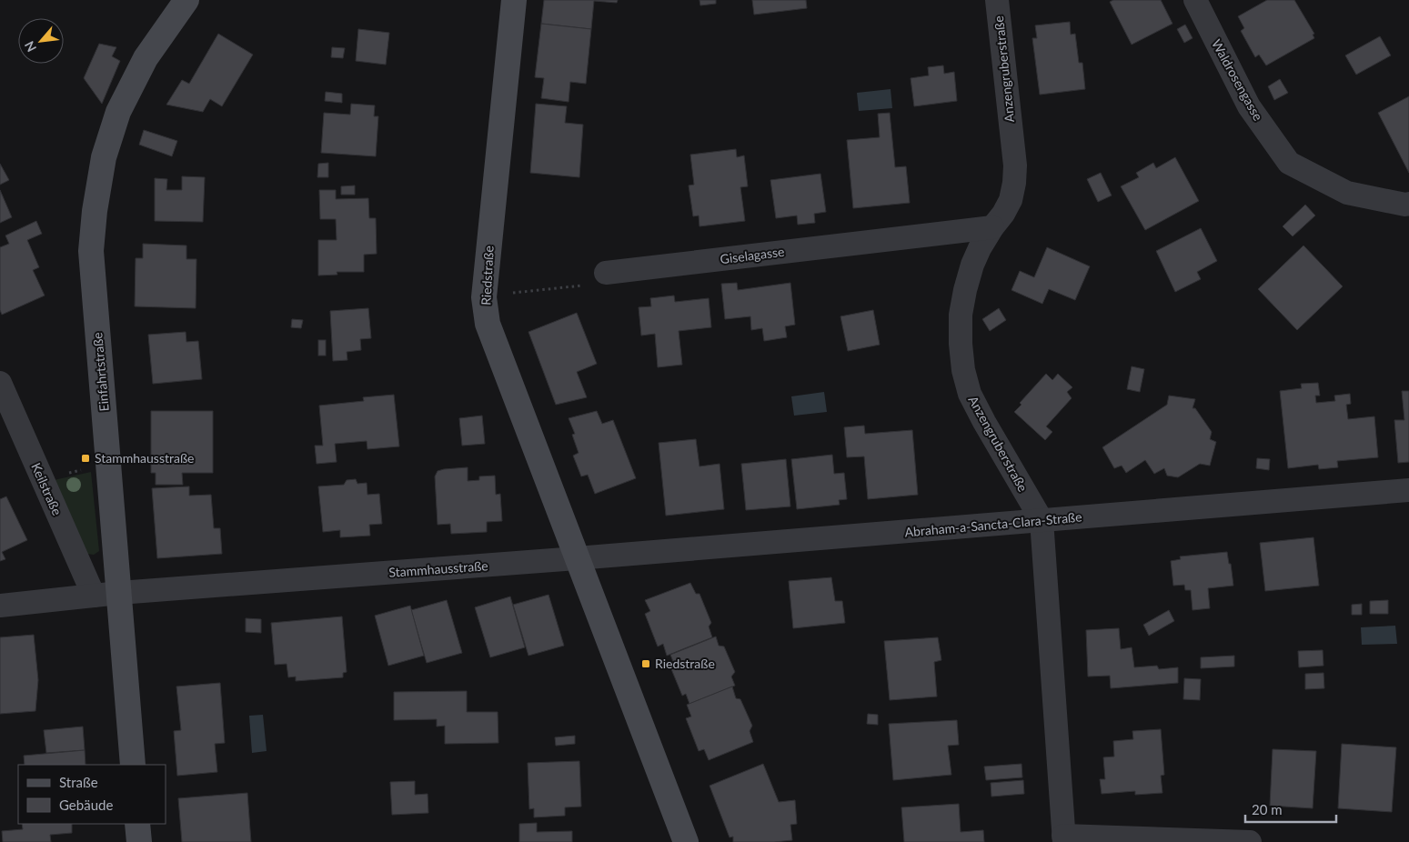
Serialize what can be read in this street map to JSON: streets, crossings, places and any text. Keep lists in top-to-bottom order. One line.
{"streets":{"street":["Anzengruberstraße","Waldrosengasse","Giselagasse","Riedstraße","Einfahrtstraße","Keilstraße","Abraham-a-Sancta-Clara-Straße","Stammhausstraße"]},"crossings":[["Anzengruberstraße","Giselagasse"],["Anzengruberstraße","Abraham-a-Sancta-Clara-Straße"],["Riedstraße","Abraham-a-Sancta-Clara-Straße"],["Riedstraße","Stammhausstraße"],["Einfahrtstraße","Stammhausstraße"],["Keilstraße","Stammhausstraße"],["Abraham-a-Sancta-Clara-Straße","Stammhausstraße"]],"places":{"transit":["Stammhausstraße","Riedstraße"]},"legend":["Straße","Gebäude"],"scale_bar":"20 m","north":"bottom left"}
